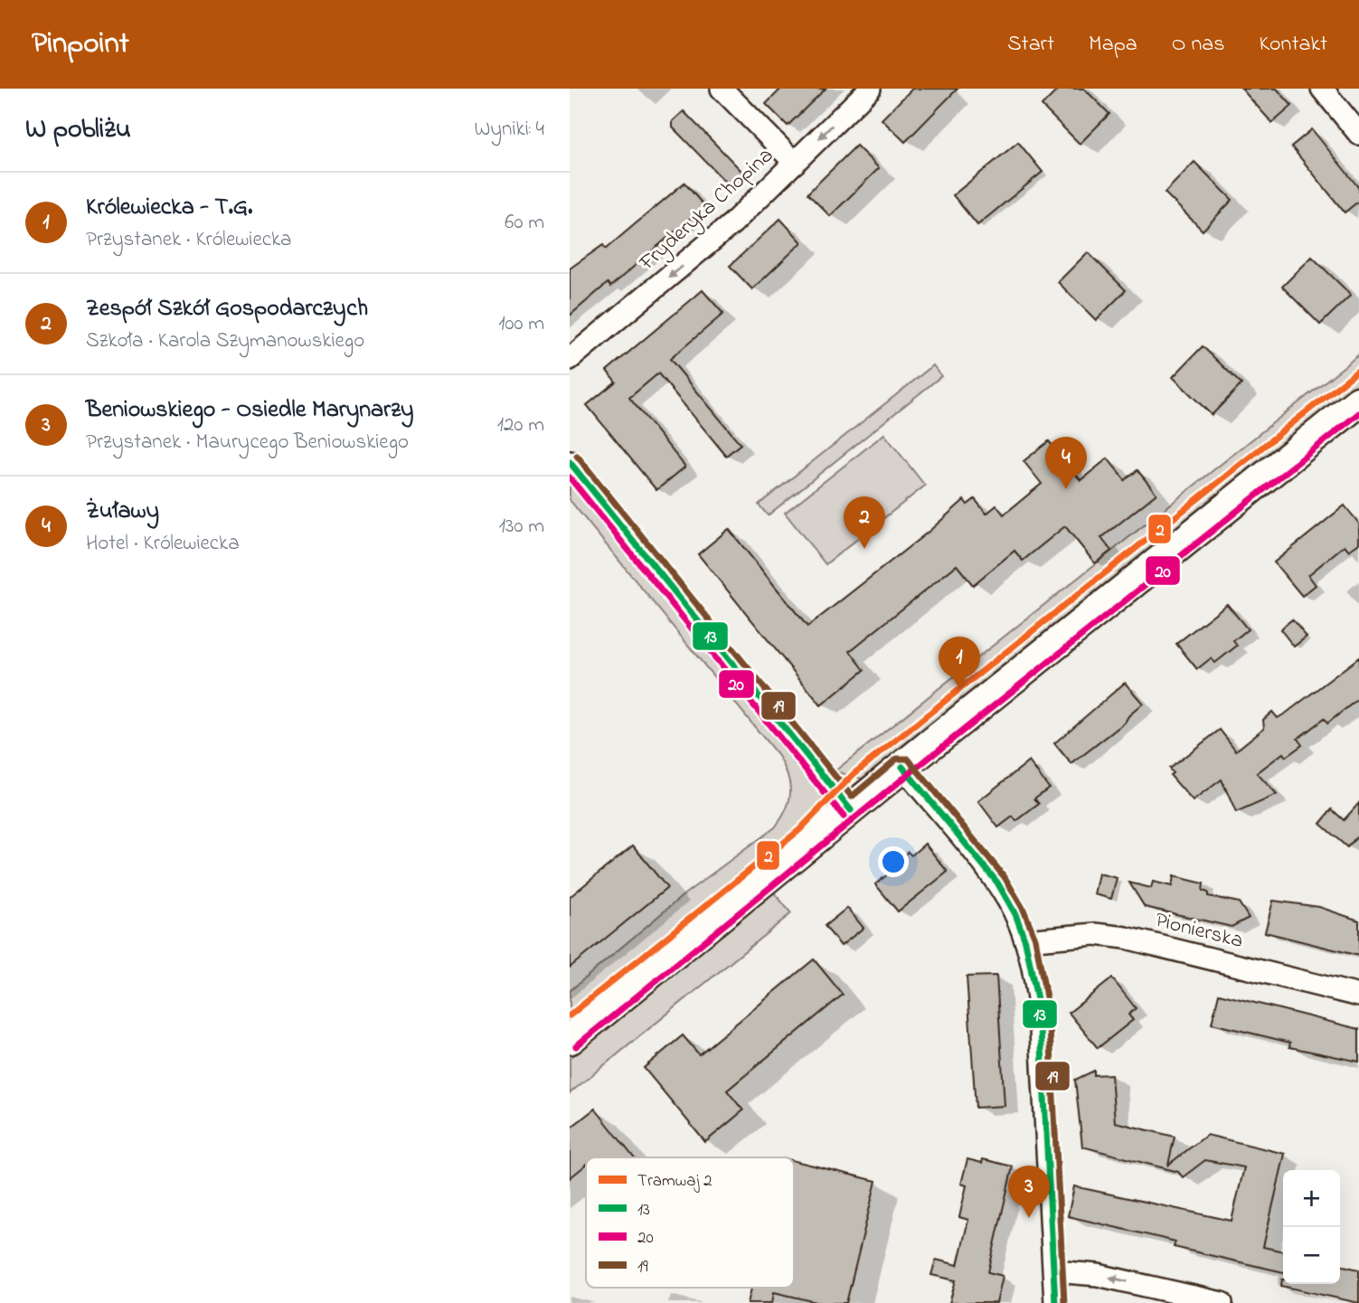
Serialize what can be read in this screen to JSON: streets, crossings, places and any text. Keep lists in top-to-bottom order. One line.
{"streets":{"street":["Fryderyka Chopina","Pionierska"]},"one_way":["Fryderyka Chopina"],"lines":["tram line 2","transit line 20","transit line 19","transit line 13"],"legend":["Tramwaj 2","13","20","19"],"page":{"header":"Pinpoint","nav":["Start","Mapa","O nas","Kontakt"],"heading":["W pobliżu","Wyniki: 4"],"list":[{"mark":"1","name":"Królewiecka - T.G.","note":"Przystanek · Królewiecka","value":"60 m"},{"mark":"2","name":"Zespół Szkół Gospodarczych","note":"Szkoła · Karola Szymanowskiego","value":"100 m"},{"mark":"3","name":"Beniowskiego - Osiedle Marynarzy","note":"Przystanek · Maurycego Beniowskiego","value":"120 m"},{"mark":"4","name":"Żuławy","note":"Hotel · Królewiecka","value":"130 m"}],"pins":["4","2","1","3"],"map_buttons":["+","−"]}}
